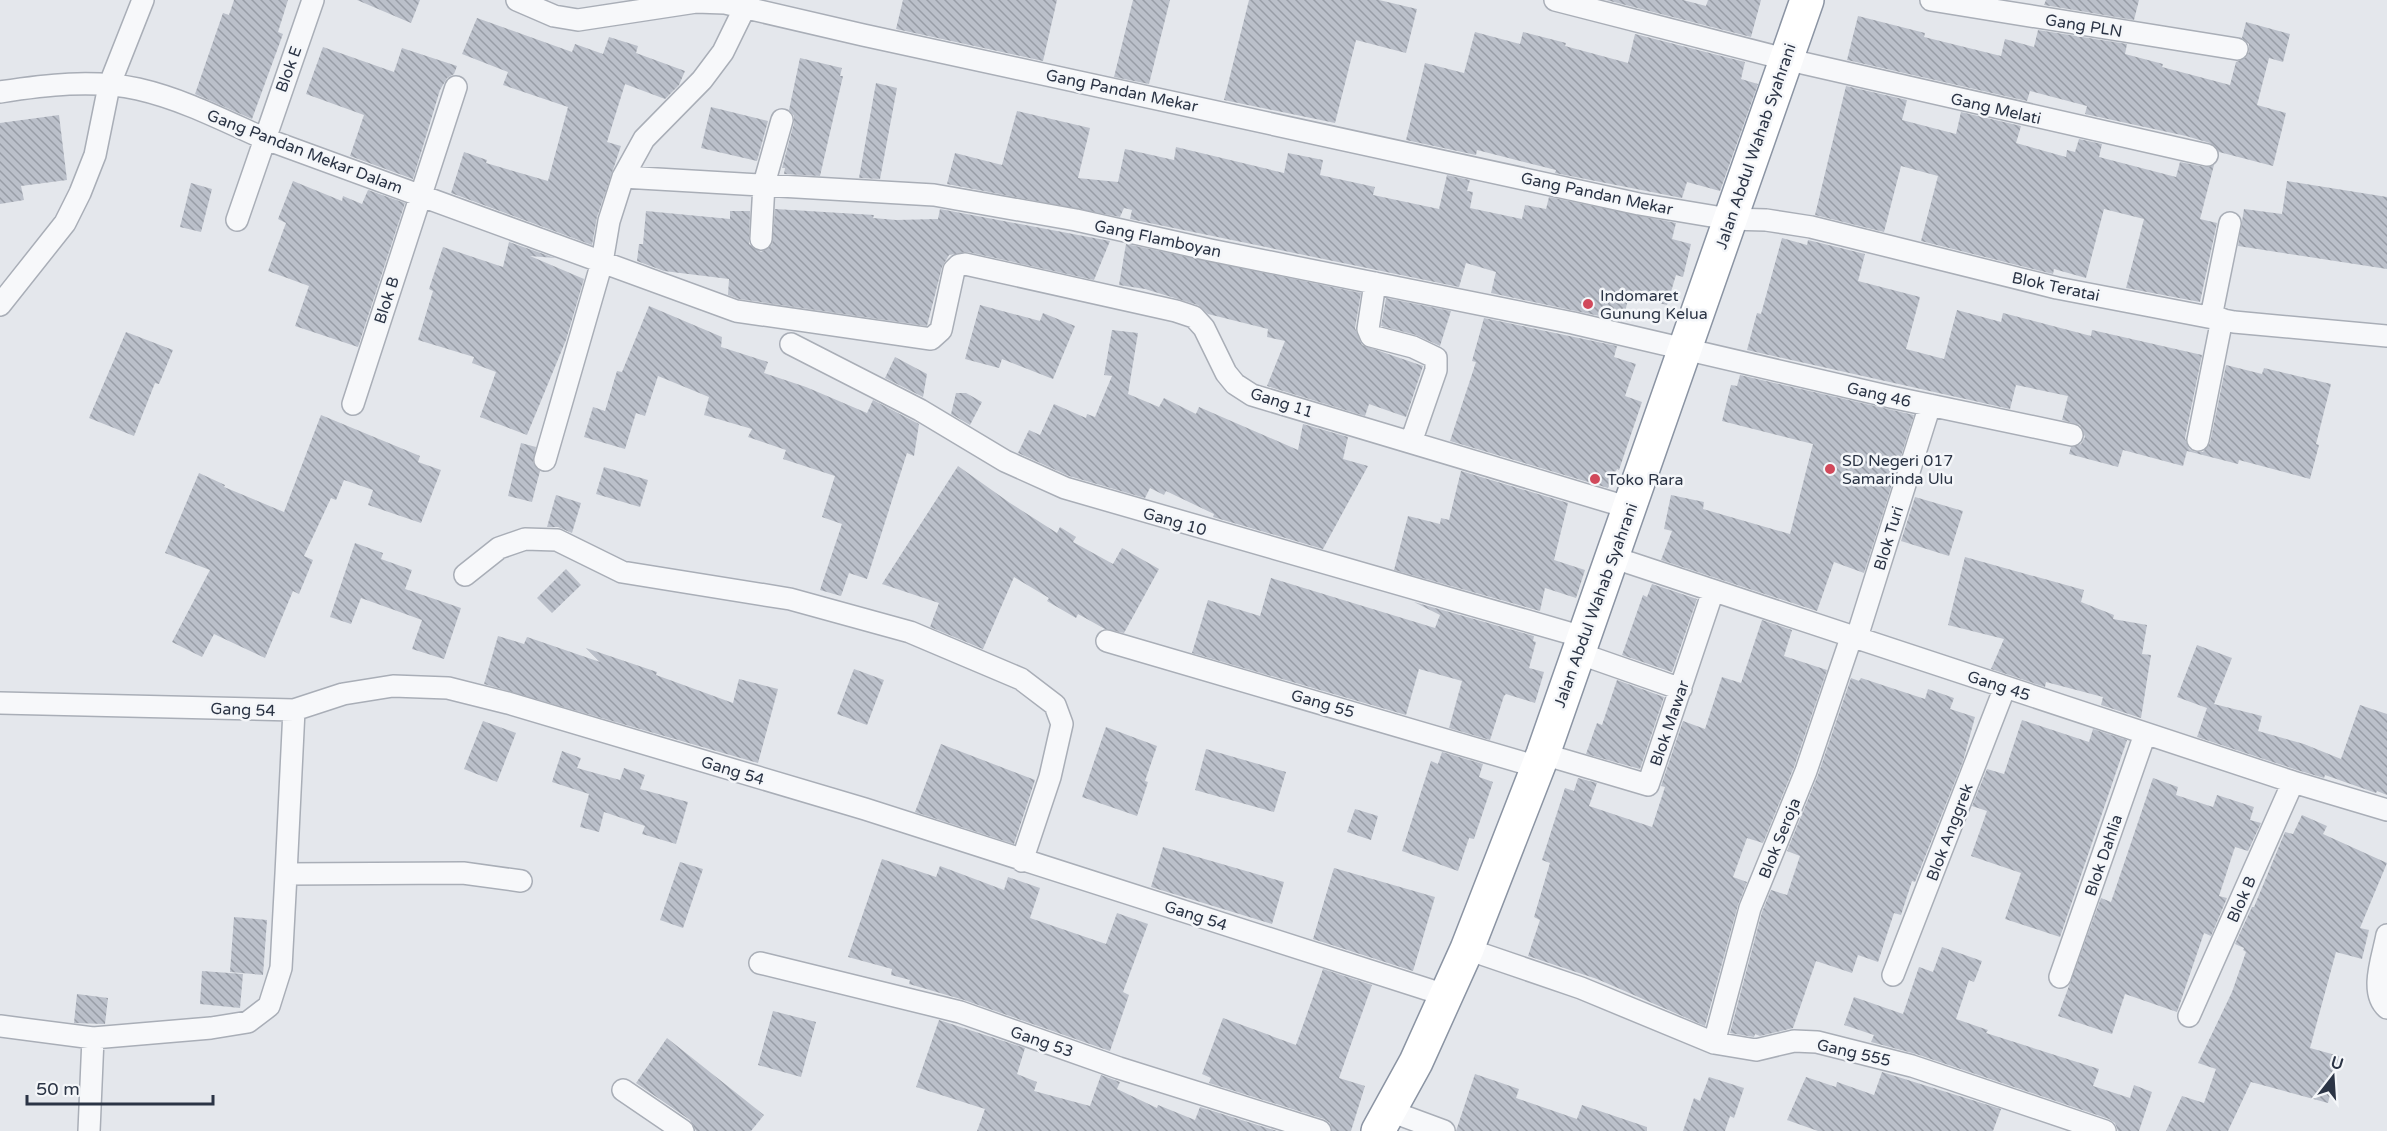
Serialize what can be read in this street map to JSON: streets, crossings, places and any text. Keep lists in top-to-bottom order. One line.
{"streets":{"highway":["Jalan Abdul Wahab Syahrani"],"street":["Gang PLN","Blok E","Gang Pandan Mekar","Gang Melati","Gang Pandan Mekar Dalam","Gang Flamboyan","Blok Teratai","Blok B","Gang 46","Gang 11","Gang 10","Blok Turi","Gang 45","Gang 55","Gang 54","Blok Mawar","Blok Anggrek","Blok Seroja","Blok Dahlia","Gang 53","Gang 555"]},"crossings":[["Blok E","Gang Pandan Mekar Dalam"],["Gang Pandan Mekar","Jalan Abdul Wahab Syahrani"],["Gang Pandan Mekar","Blok Teratai"],["Gang Melati","Jalan Abdul Wahab Syahrani"],["Jalan Abdul Wahab Syahrani","Gang Flamboyan"],["Jalan Abdul Wahab Syahrani","Blok Teratai"],["Jalan Abdul Wahab Syahrani","Gang 46"],["Jalan Abdul Wahab Syahrani","Gang 11"],["Jalan Abdul Wahab Syahrani","Gang 10"],["Jalan Abdul Wahab Syahrani","Gang 45"],["Jalan Abdul Wahab Syahrani","Gang 55"],["Jalan Abdul Wahab Syahrani","Gang 54"],["Jalan Abdul Wahab Syahrani","Blok Mawar"],["Jalan Abdul Wahab Syahrani","Gang 555"],["Gang Pandan Mekar Dalam","Blok B"],["Gang Pandan Mekar Dalam","Gang 11"],["Gang Flamboyan","Gang 46"],["Blok B","Gang 45"],["Gang 46","Blok Turi"],["Gang 10","Blok Mawar"],["Blok Turi","Gang 45"],["Blok Turi","Blok Seroja"],["Gang 45","Blok Mawar"],["Gang 45","Blok Anggrek"],["Gang 45","Blok Seroja"],["Gang 45","Blok Dahlia"],["Gang 55","Blok Mawar"],["Blok Seroja","Gang 555"]],"places":["Indomaret Gunung Kelua","SD Negeri 017 Samarinda Ulu","Toko Rara"],"scale_bar":"50 m","north":"top"}
